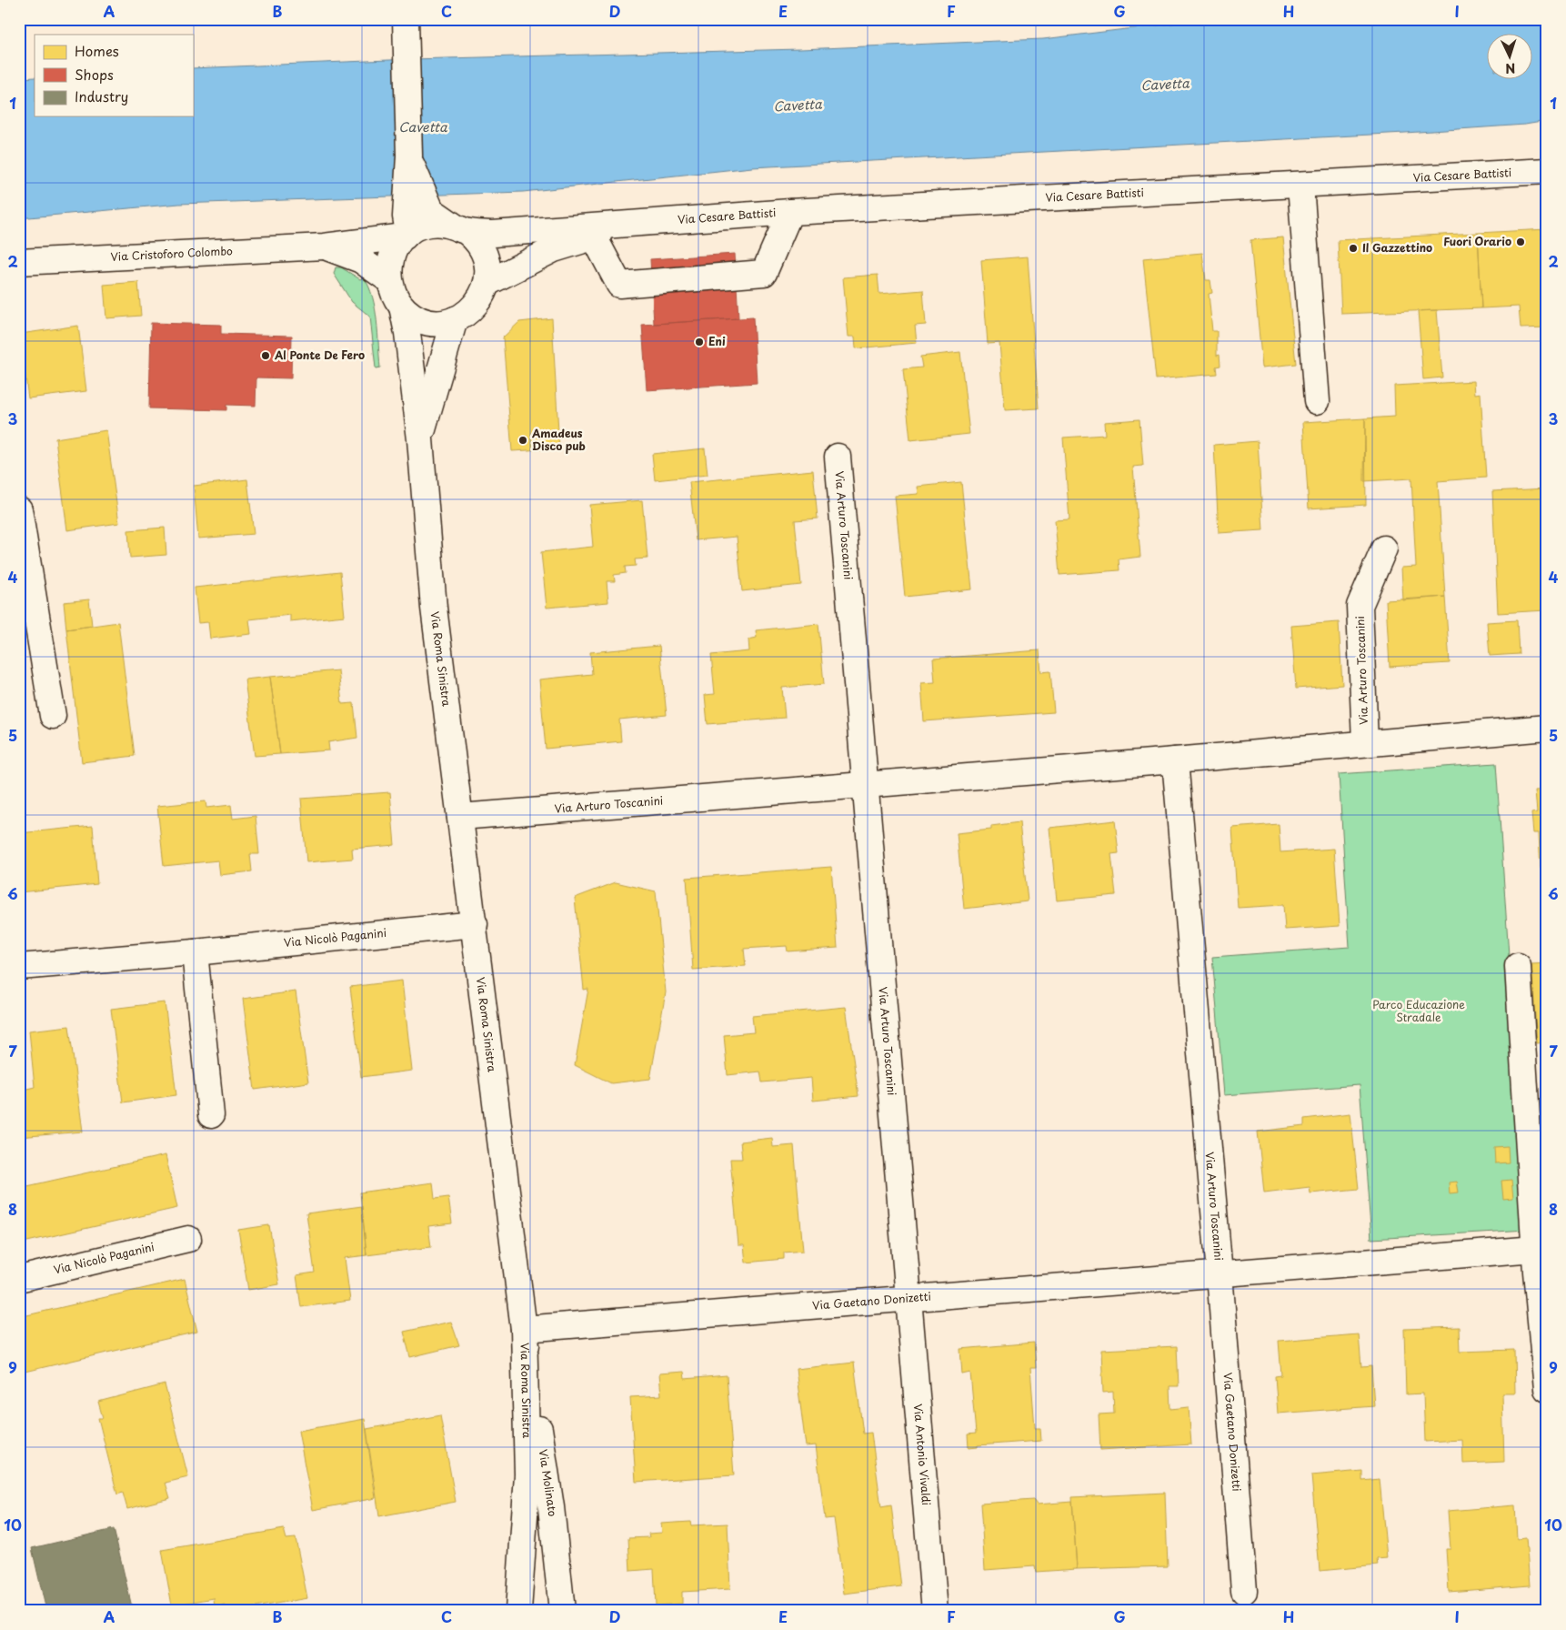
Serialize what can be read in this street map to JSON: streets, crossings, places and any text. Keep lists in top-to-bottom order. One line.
{"streets":{"street":["Via Cesare Battisti","Via Cristoforo Colombo","Via Arturo Toscanini","Via Roma Sinistra","Via Nicolò Paganini","Via Gaetano Donizetti","Via Antonio Vivaldi","Via Molinato"]},"crossings":[["Via Cesare Battisti","Via Cristoforo Colombo"],["Via Cesare Battisti","Via Roma Sinistra"],["Via Cristoforo Colombo","Via Roma Sinistra"],["Via Arturo Toscanini","Via Roma Sinistra"],["Via Arturo Toscanini","Via Gaetano Donizetti"],["Via Arturo Toscanini","Via Antonio Vivaldi"],["Via Roma Sinistra","Via Nicolò Paganini"],["Via Roma Sinistra","Via Gaetano Donizetti"],["Via Roma Sinistra","Via Molinato"],["Via Gaetano Donizetti","Via Antonio Vivaldi"],["Via Gaetano Donizetti","Via Molinato"]],"water":["Cavetta"],"parks":["Parco Educazione Stradale"],"places":["Fuori Orario","Il Gazzettino","Eni","Al Ponte De Fero","Amadeus Disco pub"],"legend":["Homes","Shops","Industry"],"north":"bottom","grid":{"columns":["A","B","C","D","E","F","G","H","I"],"rows":["1","2","3","4","5","6","7","8","9","10"]}}
